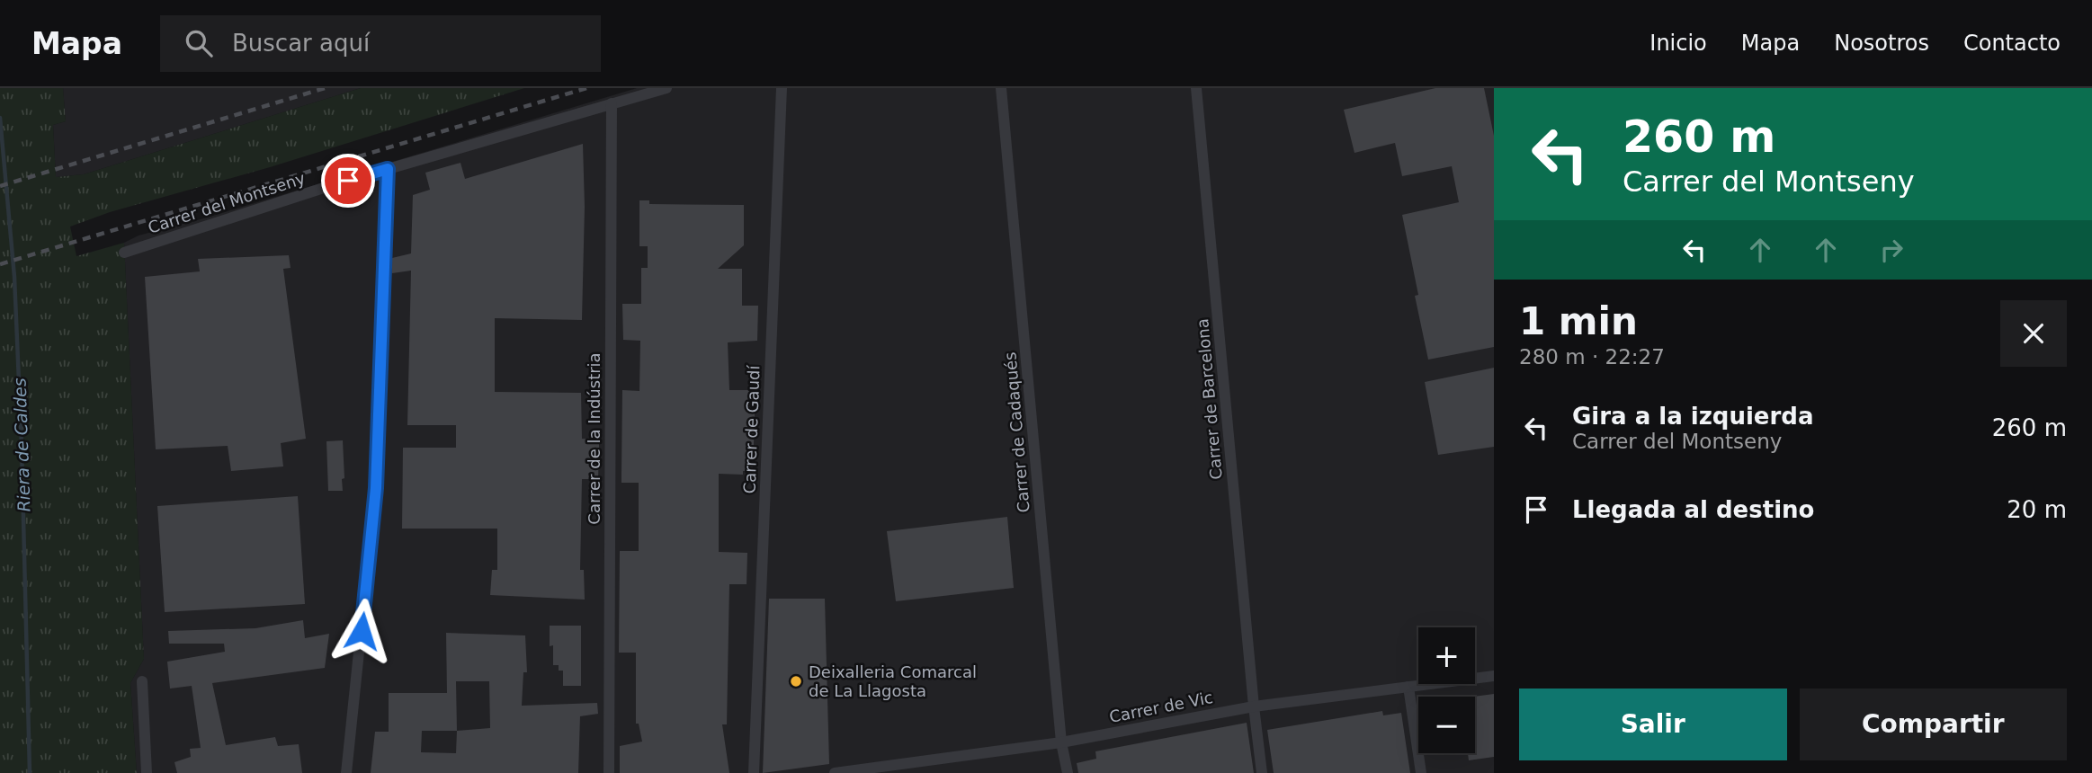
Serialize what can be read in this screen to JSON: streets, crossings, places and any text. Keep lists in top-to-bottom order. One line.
{"streets":{"street":["Carrer del Montseny","Carrer de Barcelona","Carrer de Gaudí","Carrer de Cadaqués","Carrer de la Indústria","Carrer de Vic"]},"crossings":[["Carrer del Montseny","Carrer de la Indústria"],["Carrer de Barcelona","Carrer de Vic"],["Carrer de Cadaqués","Carrer de Vic"]],"water":["Riera de Caldes"],"places":["Deixalleria Comarcal de La Llagosta"],"page":{"header":"Mapa","search":"Buscar aquí","nav":["Inicio","Mapa","Nosotros","Contacto"],"turn":["260 m","Carrer del Montseny"],"heading":["1 min","280 m · 22:27"],"list":[{"name":"Gira a la izquierda","note":"Carrer del Montseny","value":"260 m"},{"name":"Llegada al destino","value":"20 m"}],"map_buttons":["+","−"],"buttons":["Salir","Compartir"]}}
